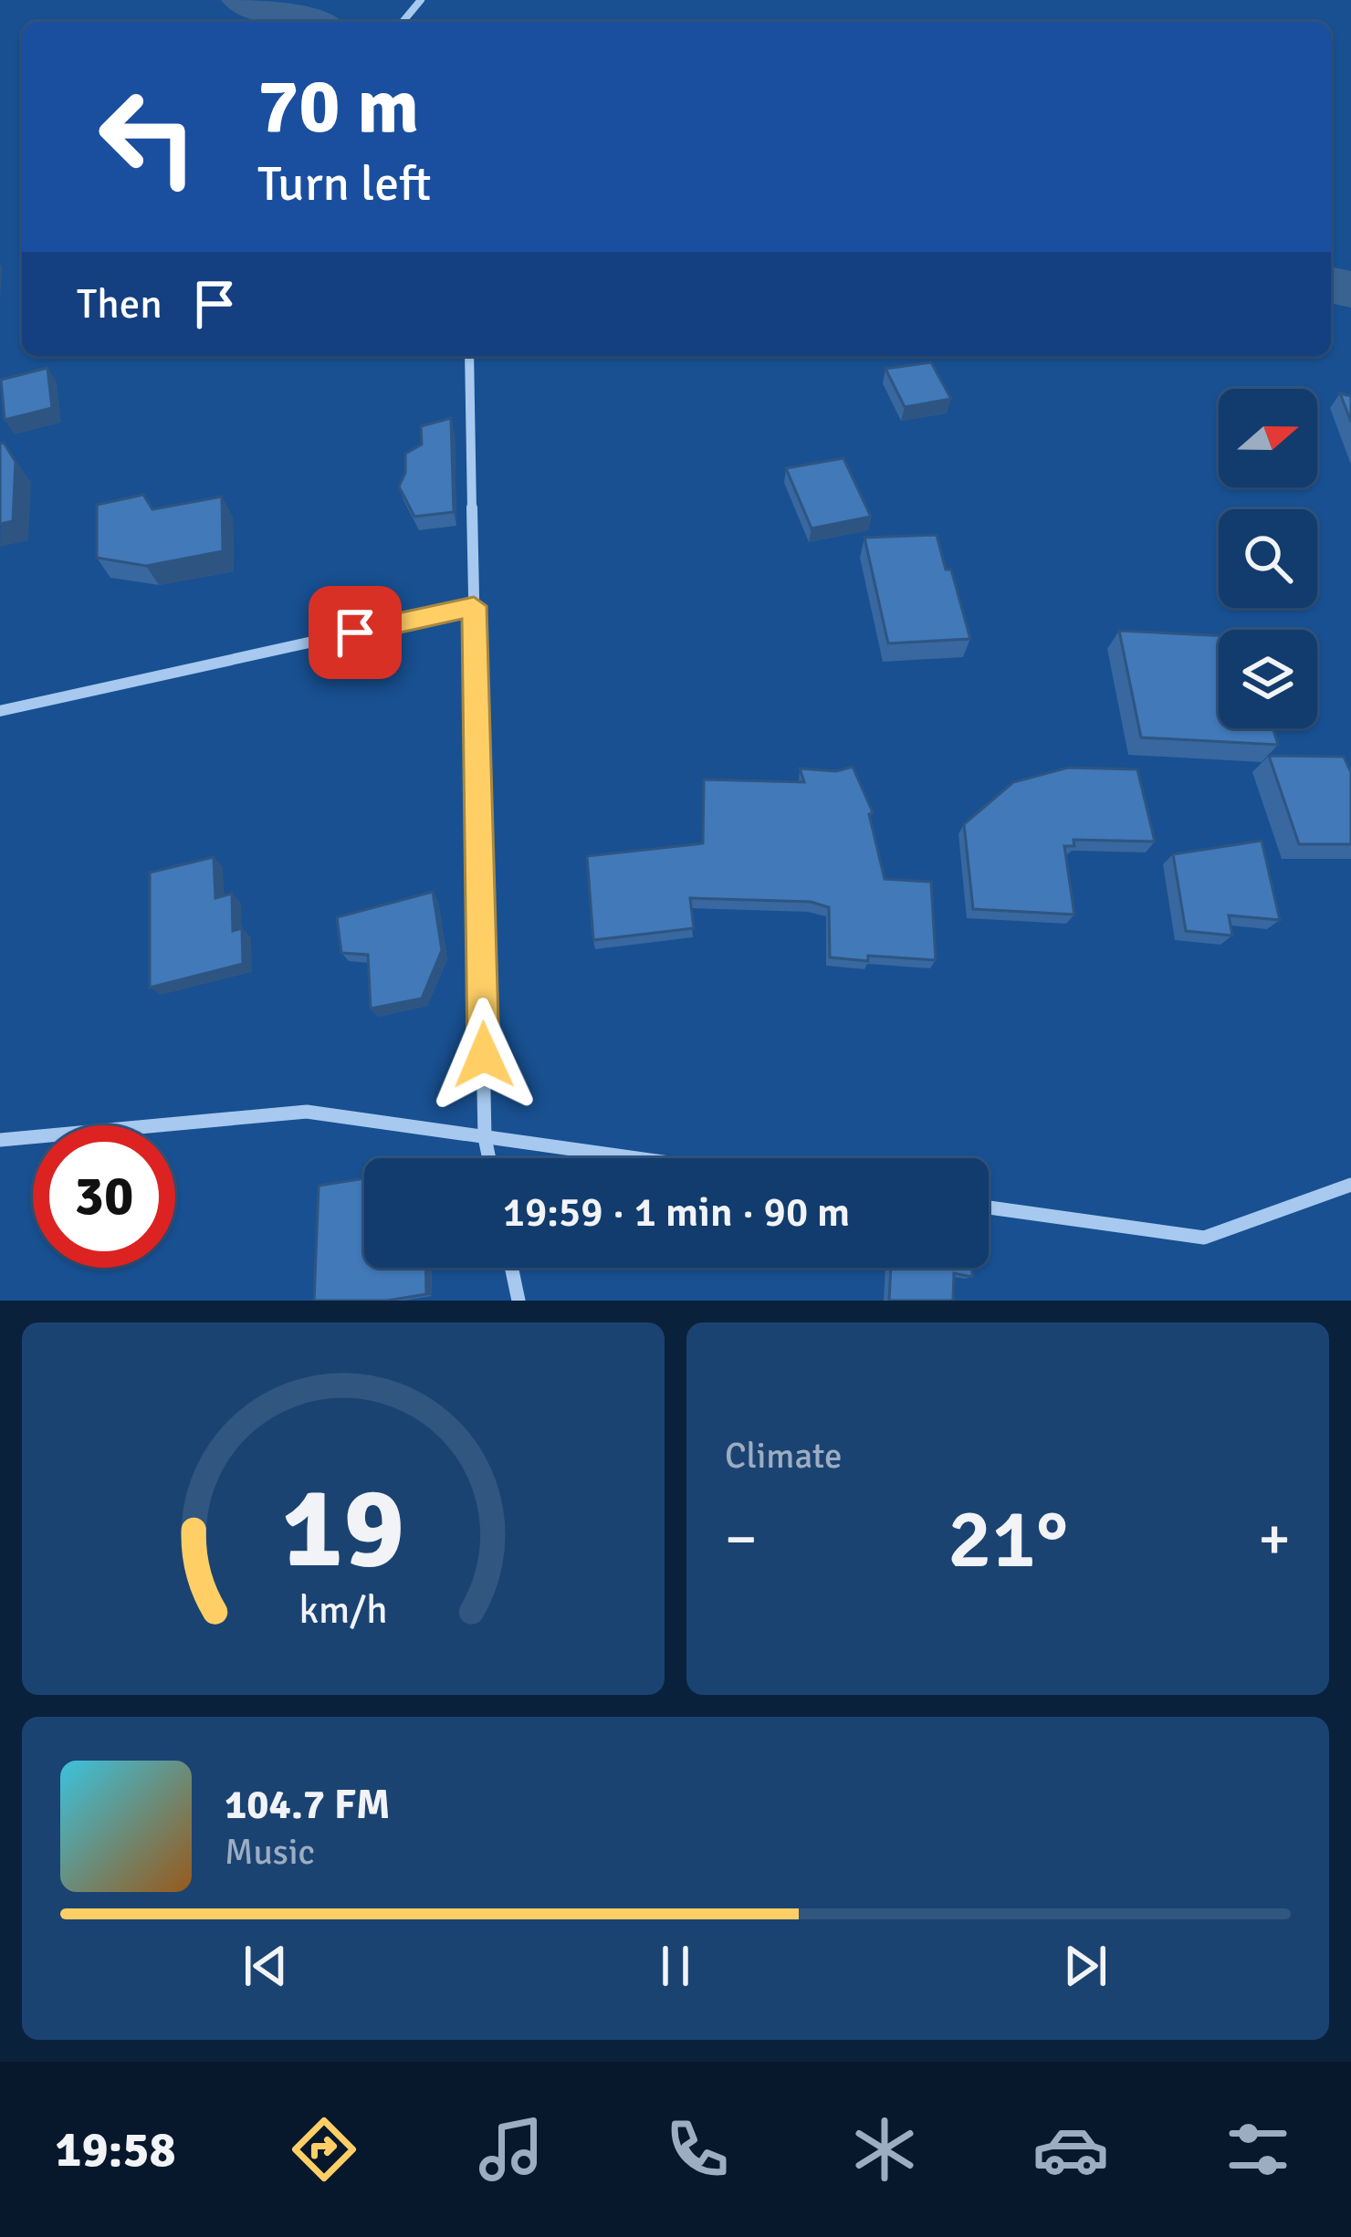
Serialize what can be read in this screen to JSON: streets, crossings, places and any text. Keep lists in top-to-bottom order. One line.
{"north":"right","page":{"turn":["70 m","Turn left"],"then":"Then","limit":"30","trip":"19:59 · 1 min · 90 m","tile":"Climate","heat":["−","21°","+"],"song":["104.7 FM","Music"],"tabs":"19:58","gauge":["19","km/h"]}}
